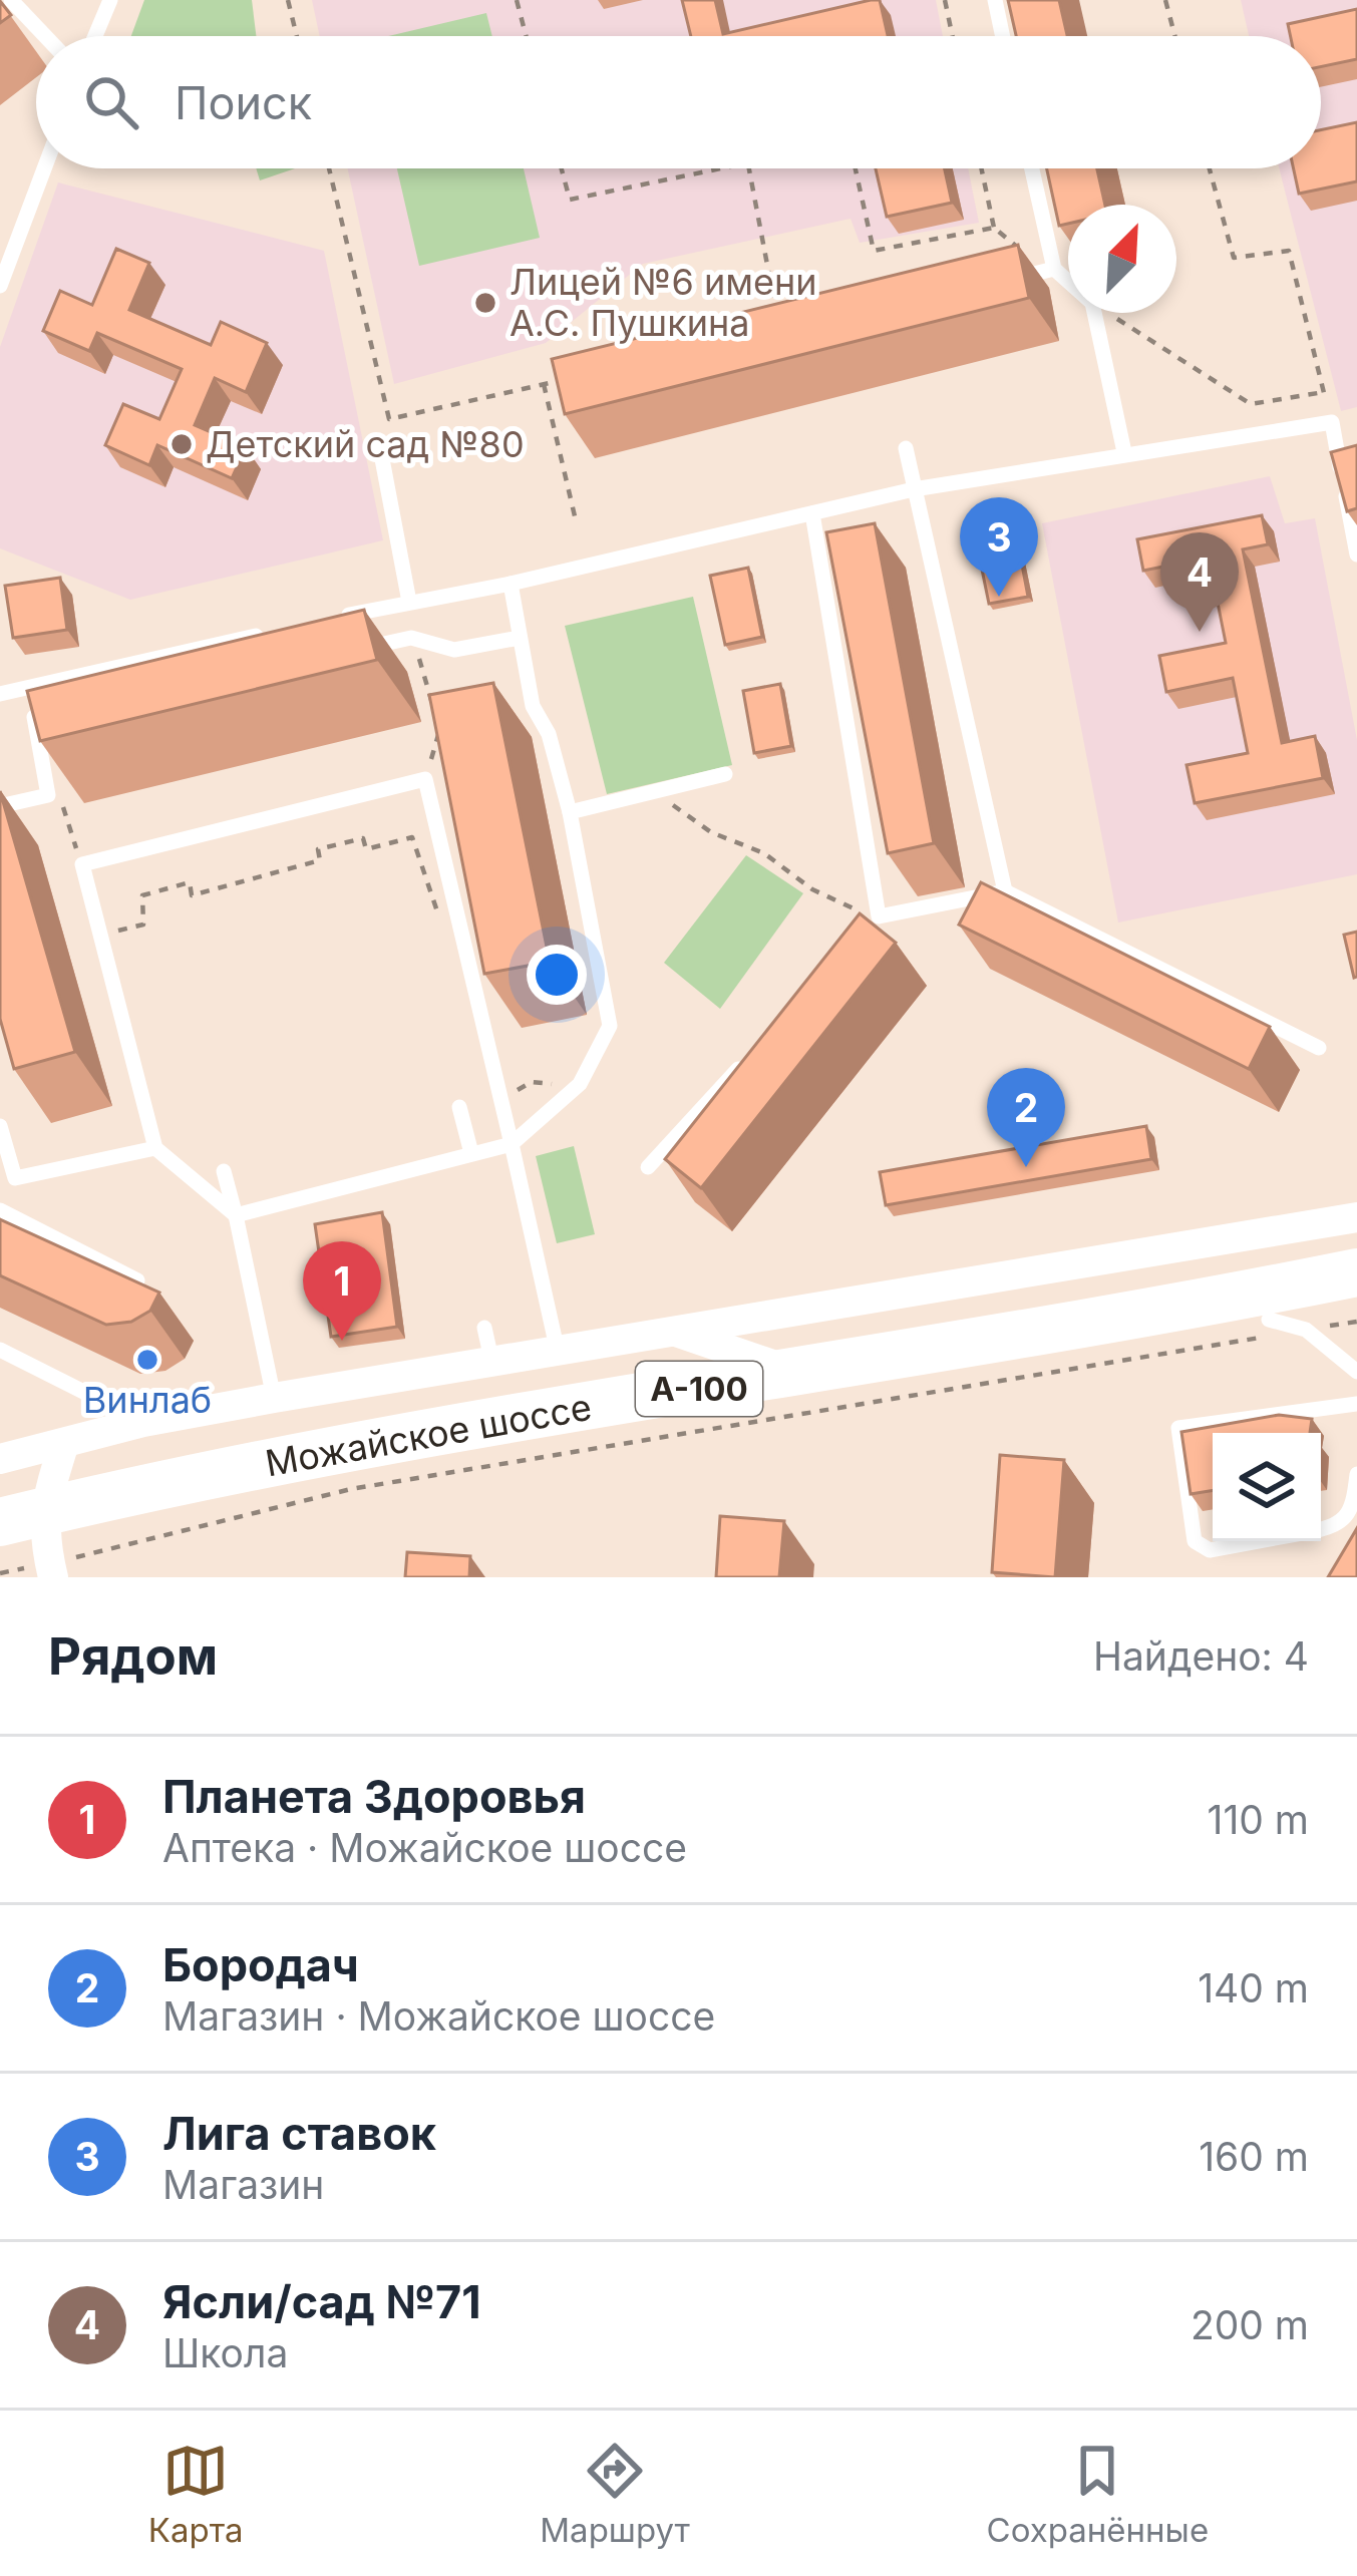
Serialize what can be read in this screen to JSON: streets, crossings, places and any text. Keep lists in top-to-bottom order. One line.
{"streets":{"main road":["А-100","Можайское шоссе"]},"places":["Лицей №6 имени А.С. Пушкина","Детский сад №80","Винлаб"],"north":"top right","page":{"search":"Поиск","pins":["3","4","2","1"],"heading":["Рядом","Найдено: 4"],"list":[{"mark":"1","name":"Планета Здоровья","note":"Аптека · Можайское шоссе","value":"110 m"},{"mark":"2","name":"Бородач","note":"Магазин · Можайское шоссе","value":"140 m"},{"mark":"3","name":"Лига ставок","note":"Магазин","value":"160 m"},{"mark":"4","name":"Ясли/сад №71","note":"Школа","value":"200 m"}],"nav":["Карта","Маршрут","Сохранённые"]}}
